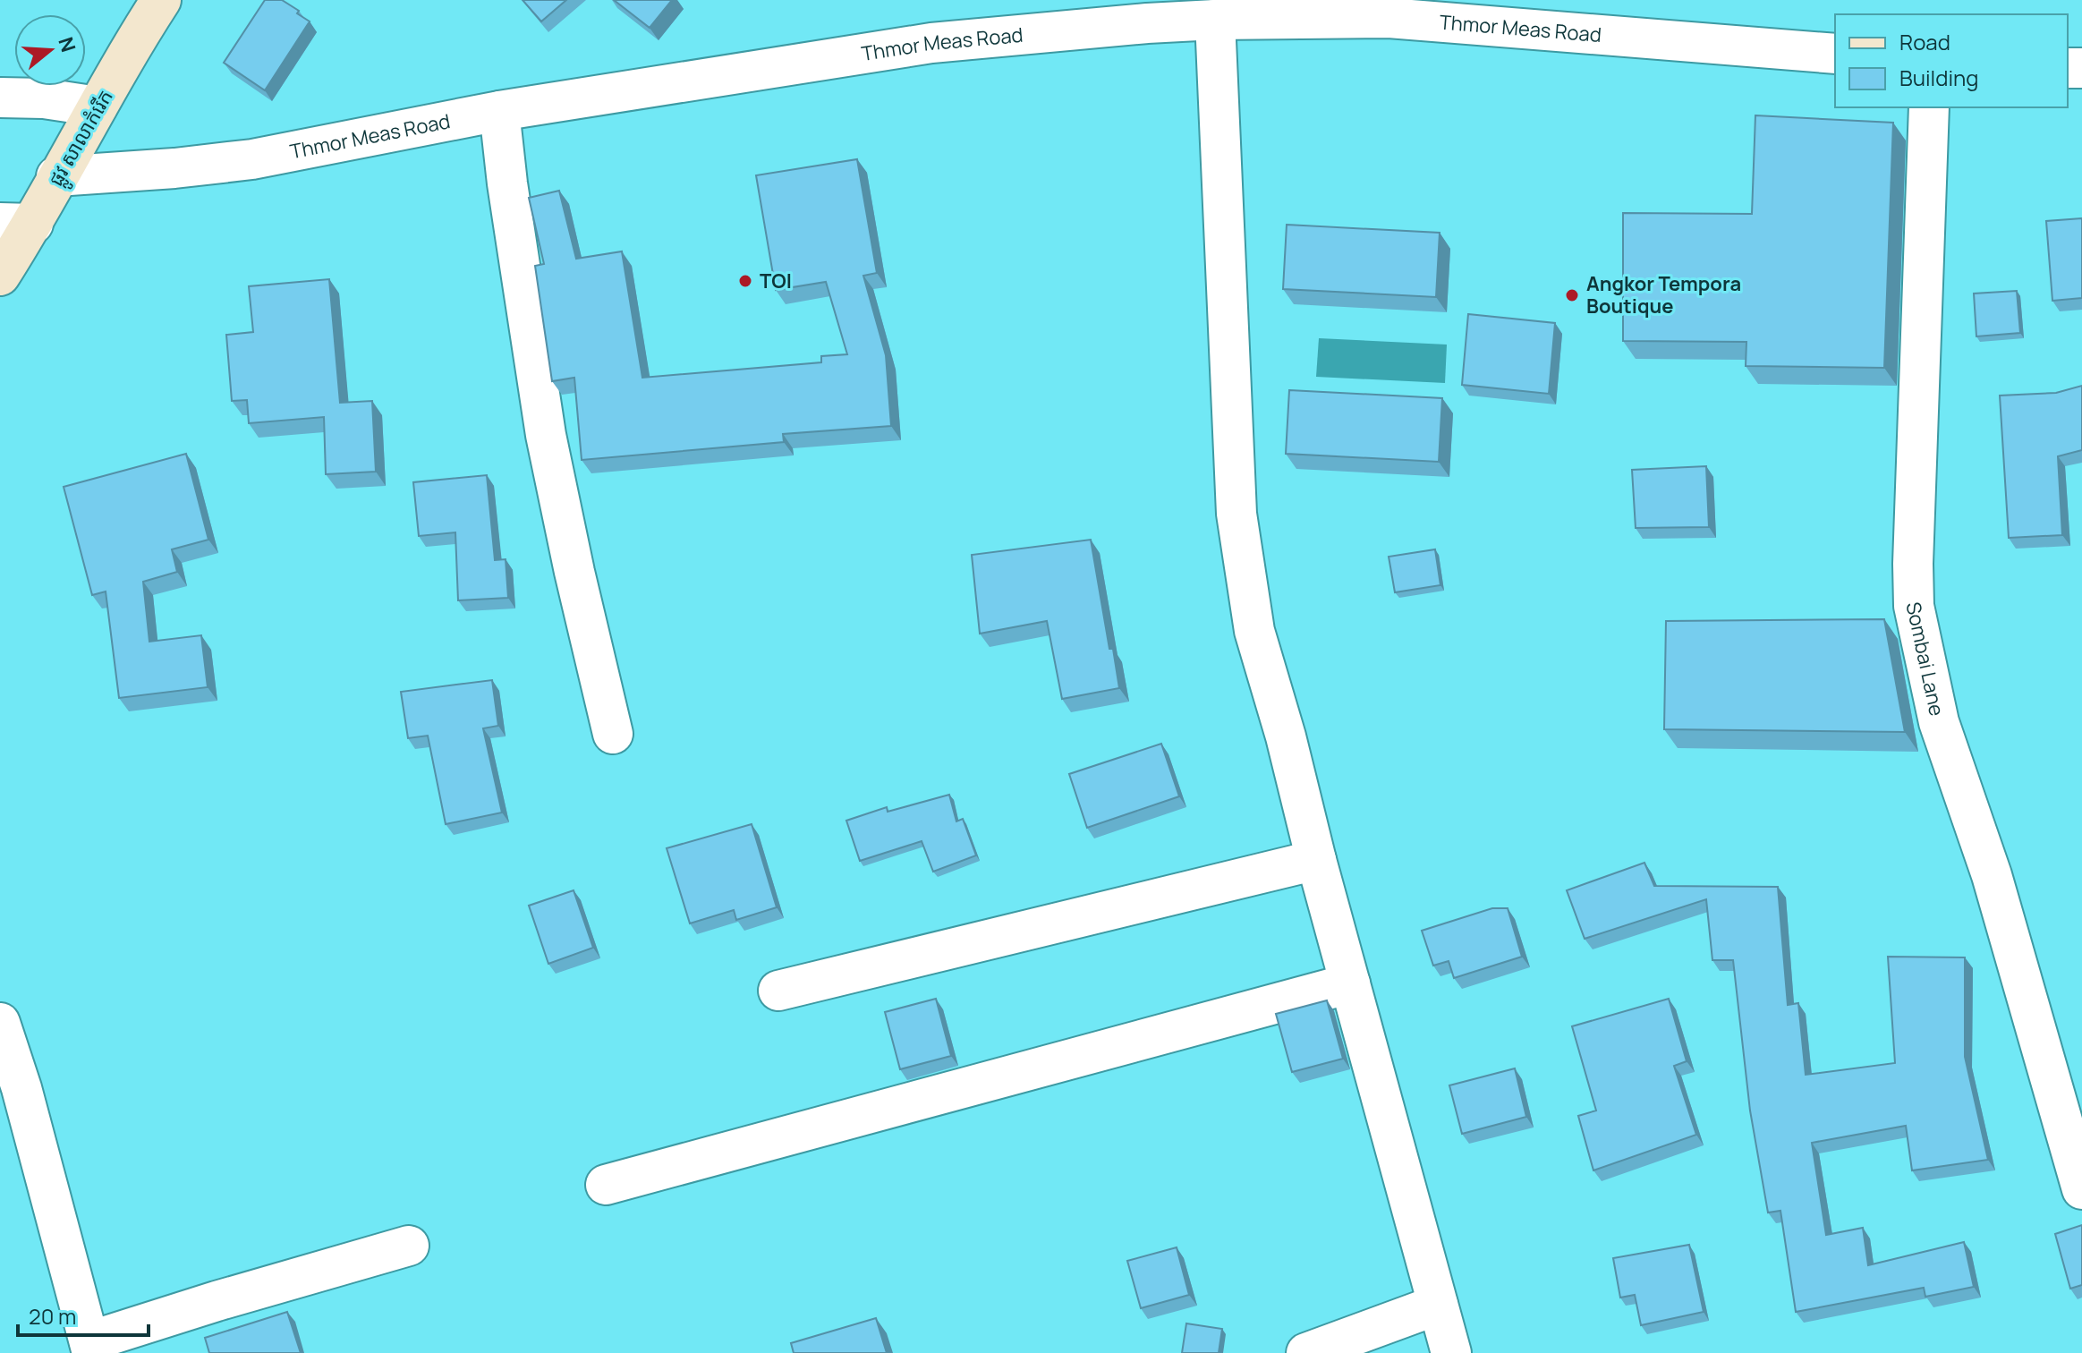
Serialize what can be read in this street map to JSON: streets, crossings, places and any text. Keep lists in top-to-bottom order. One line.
{"streets":{"street":["Thmor Meas Road","ផ្លូវ សាលាកំរើក","Sombai Lane"]},"crossings":[["Thmor Meas Road","ផ្លូវ សាលាកំរើក"]],"places":["TOI","Angkor Tempora Boutique"],"legend":["Road","Building"],"scale_bar":"20 m","north":"right"}
